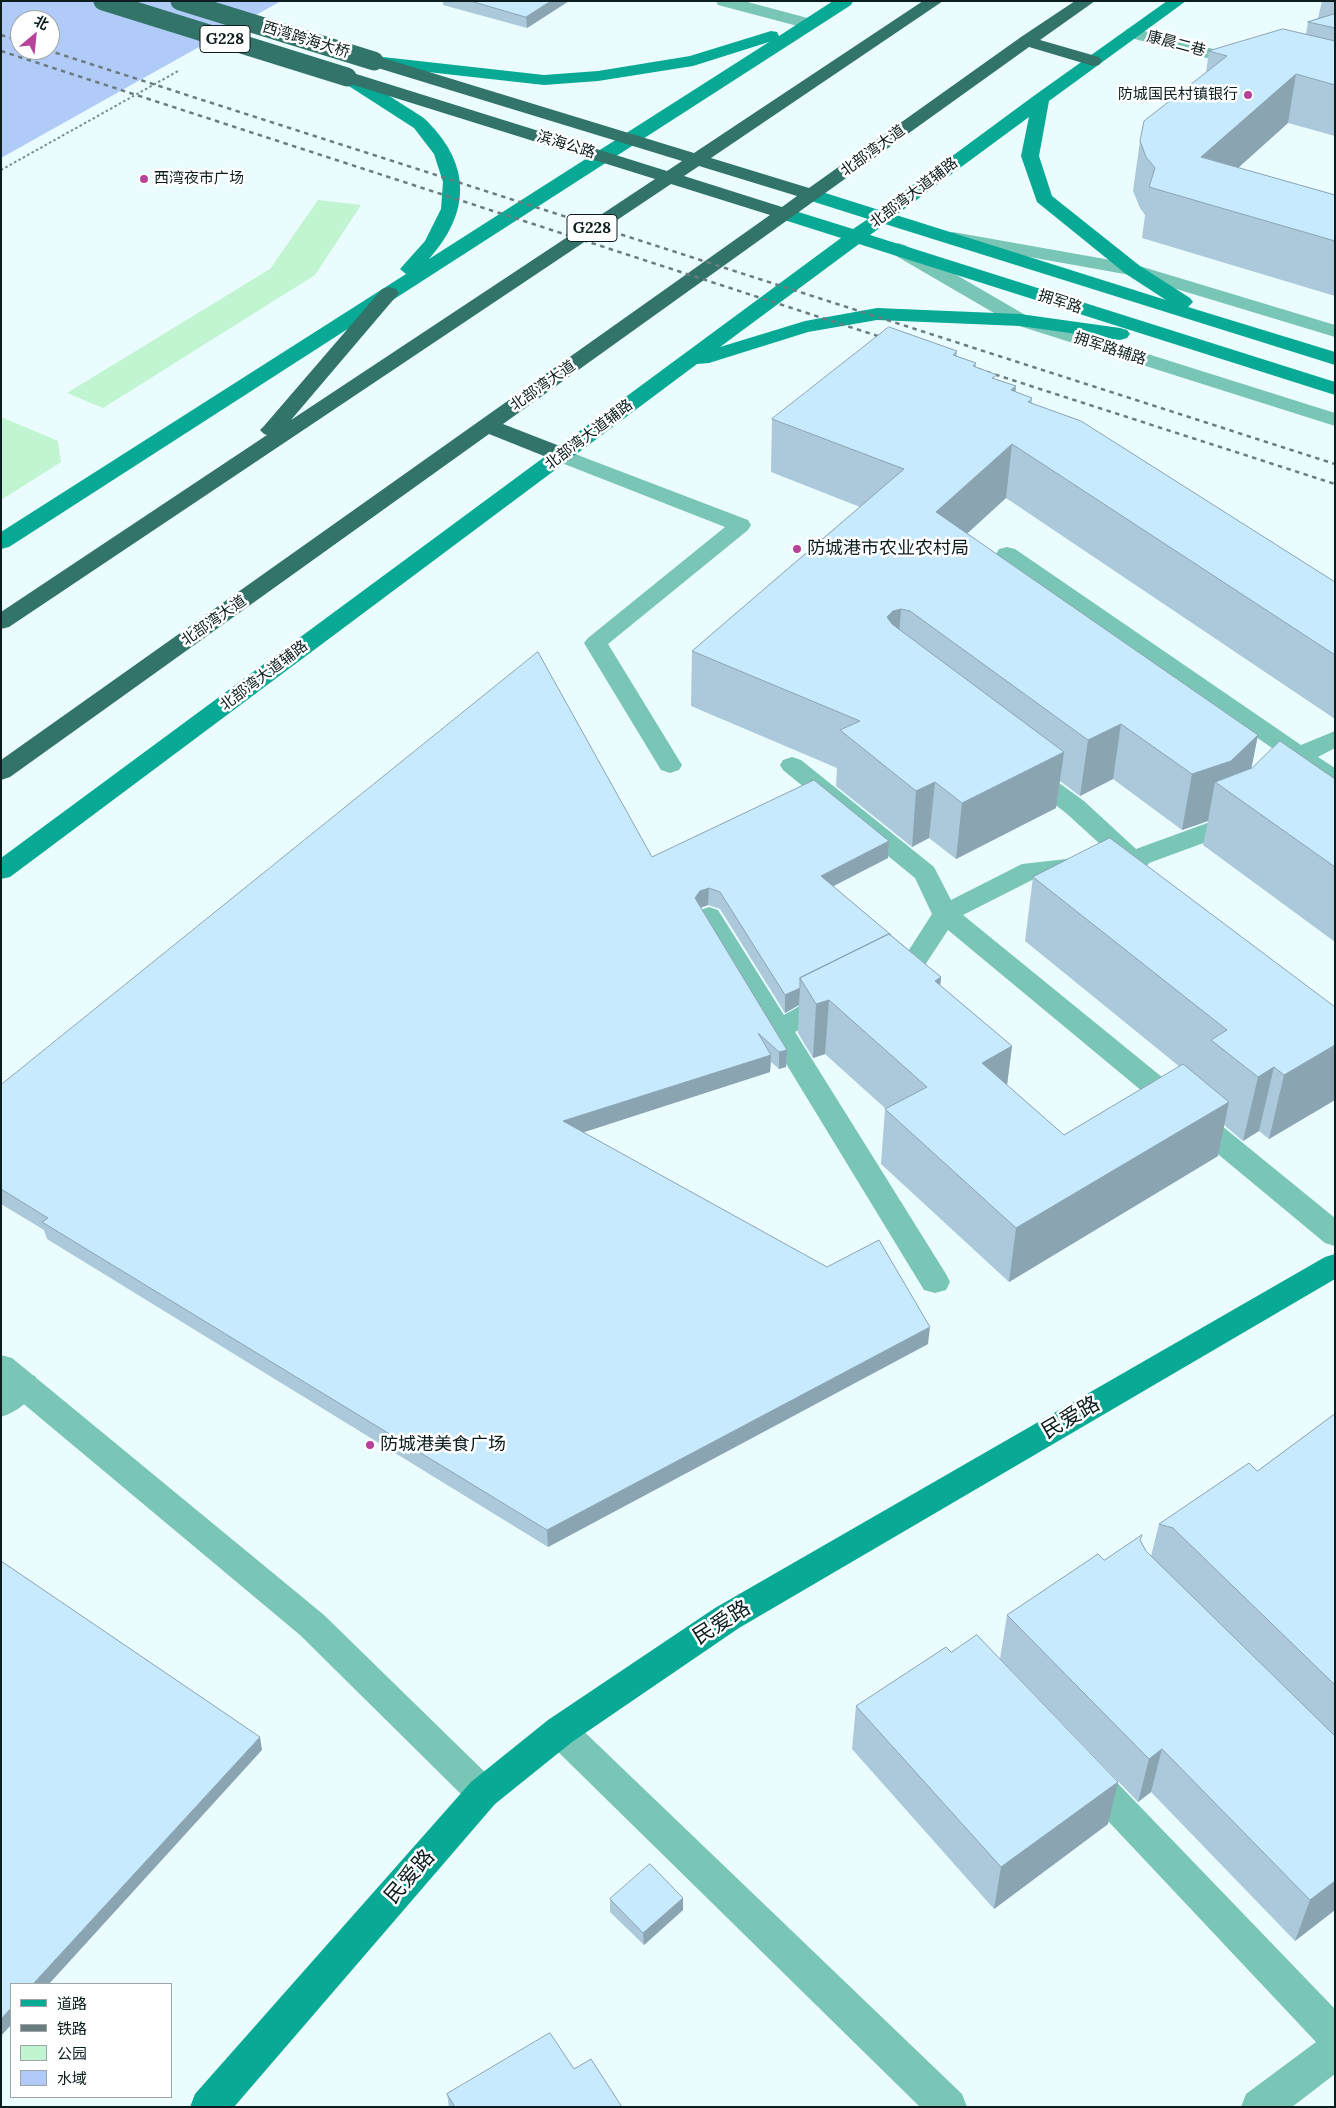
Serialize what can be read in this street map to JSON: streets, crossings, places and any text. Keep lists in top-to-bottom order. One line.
{"streets":{"highway":["G228","西湾跨海大桥","滨海公路","北部湾大道"],"main road":["北部湾大道辅路","拥军路","民爱路"],"street":["康晨二巷","拥军路辅路"]},"crossings":[["G228","滨海公路"],["西湾跨海大桥","滨海公路"],["康晨二巷","北部湾大道辅路"],["滨海公路","北部湾大道"],["滨海公路","拥军路"],["北部湾大道","拥军路"],["北部湾大道辅路","拥军路"],["拥军路","拥军路辅路"]],"places":["防城国民村镇银行","西湾夜市广场","防城港市农业农村局","防城港美食广场"],"legend":["道路","铁路","公园","水域"],"north":"top right"}
